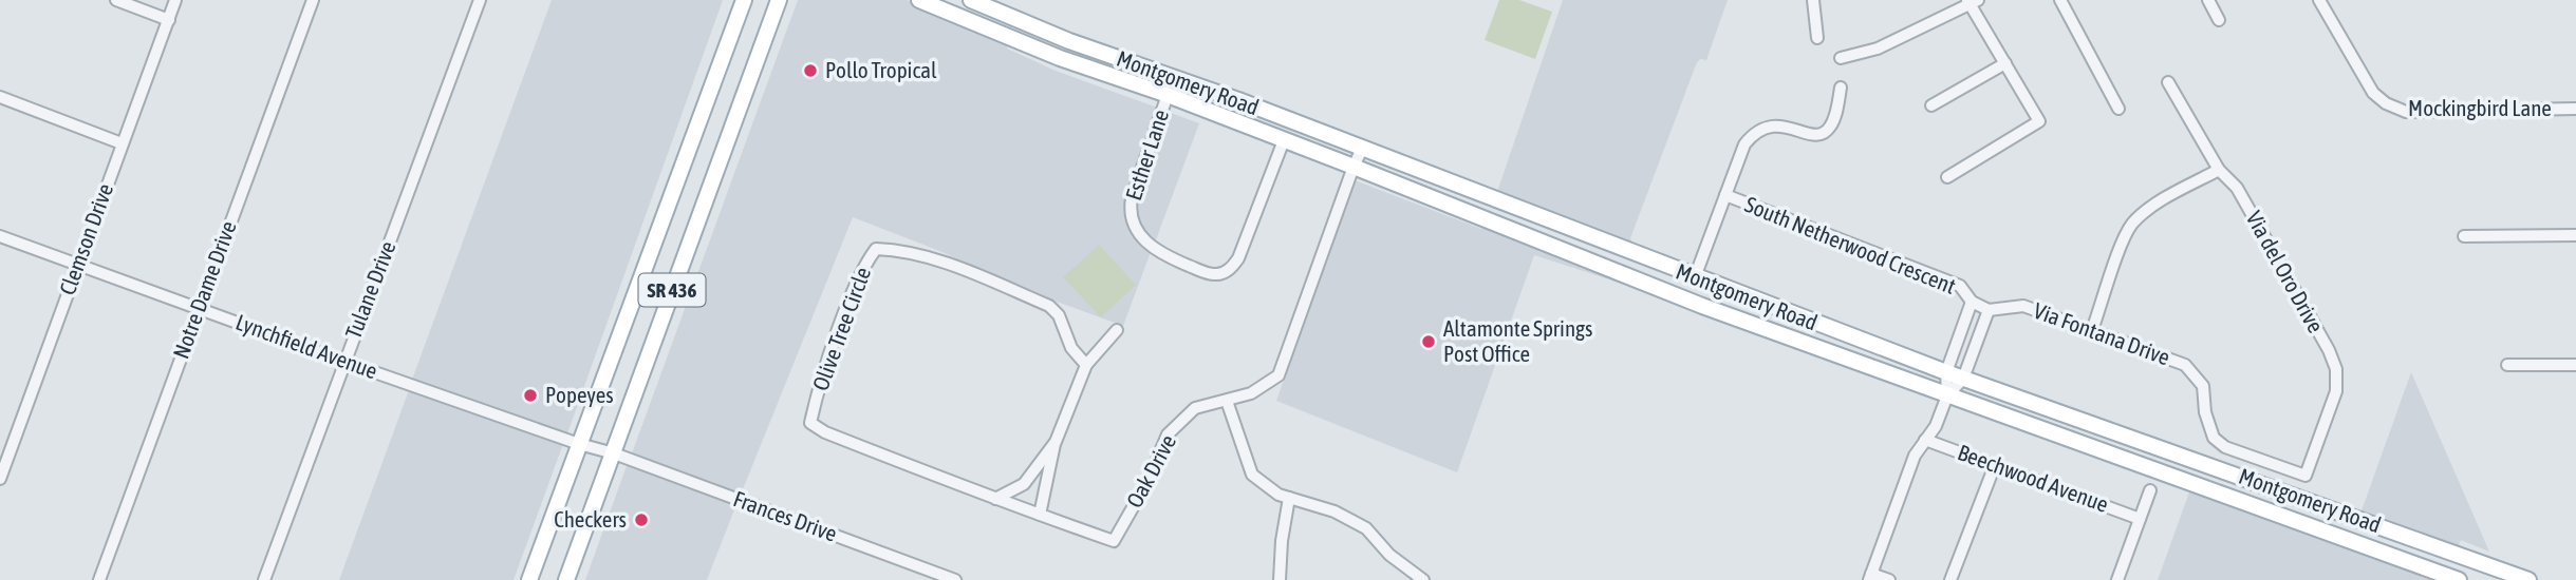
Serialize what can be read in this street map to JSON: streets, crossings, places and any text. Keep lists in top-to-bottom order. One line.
{"streets":{"main road":["Montgomery Road","SR 436"],"street":["Mockingbird Lane","Esther Lane","Clemson Drive","South Netherwood Crescent","Via del Oro Drive","Notre Dame Drive","Tulane Drive","Olive Tree Circle","Via Fontana Drive","Lynchfield Avenue","Oak Drive","Beechwood Avenue","Frances Drive"]},"crossings":[["Montgomery Road","Esther Lane"],["Montgomery Road","Oak Drive"],["Clemson Drive","Lynchfield Avenue"],["Via del Oro Drive","Via Fontana Drive"],["Notre Dame Drive","Lynchfield Avenue"],["Tulane Drive","Lynchfield Avenue"],["SR 436","Lynchfield Avenue"],["SR 436","Frances Drive"],["Olive Tree Circle","Oak Drive"],["Lynchfield Avenue","Frances Drive"]],"places":["Pollo Tropical","Altamonte Springs Post Office","Popeyes","Checkers"]}
